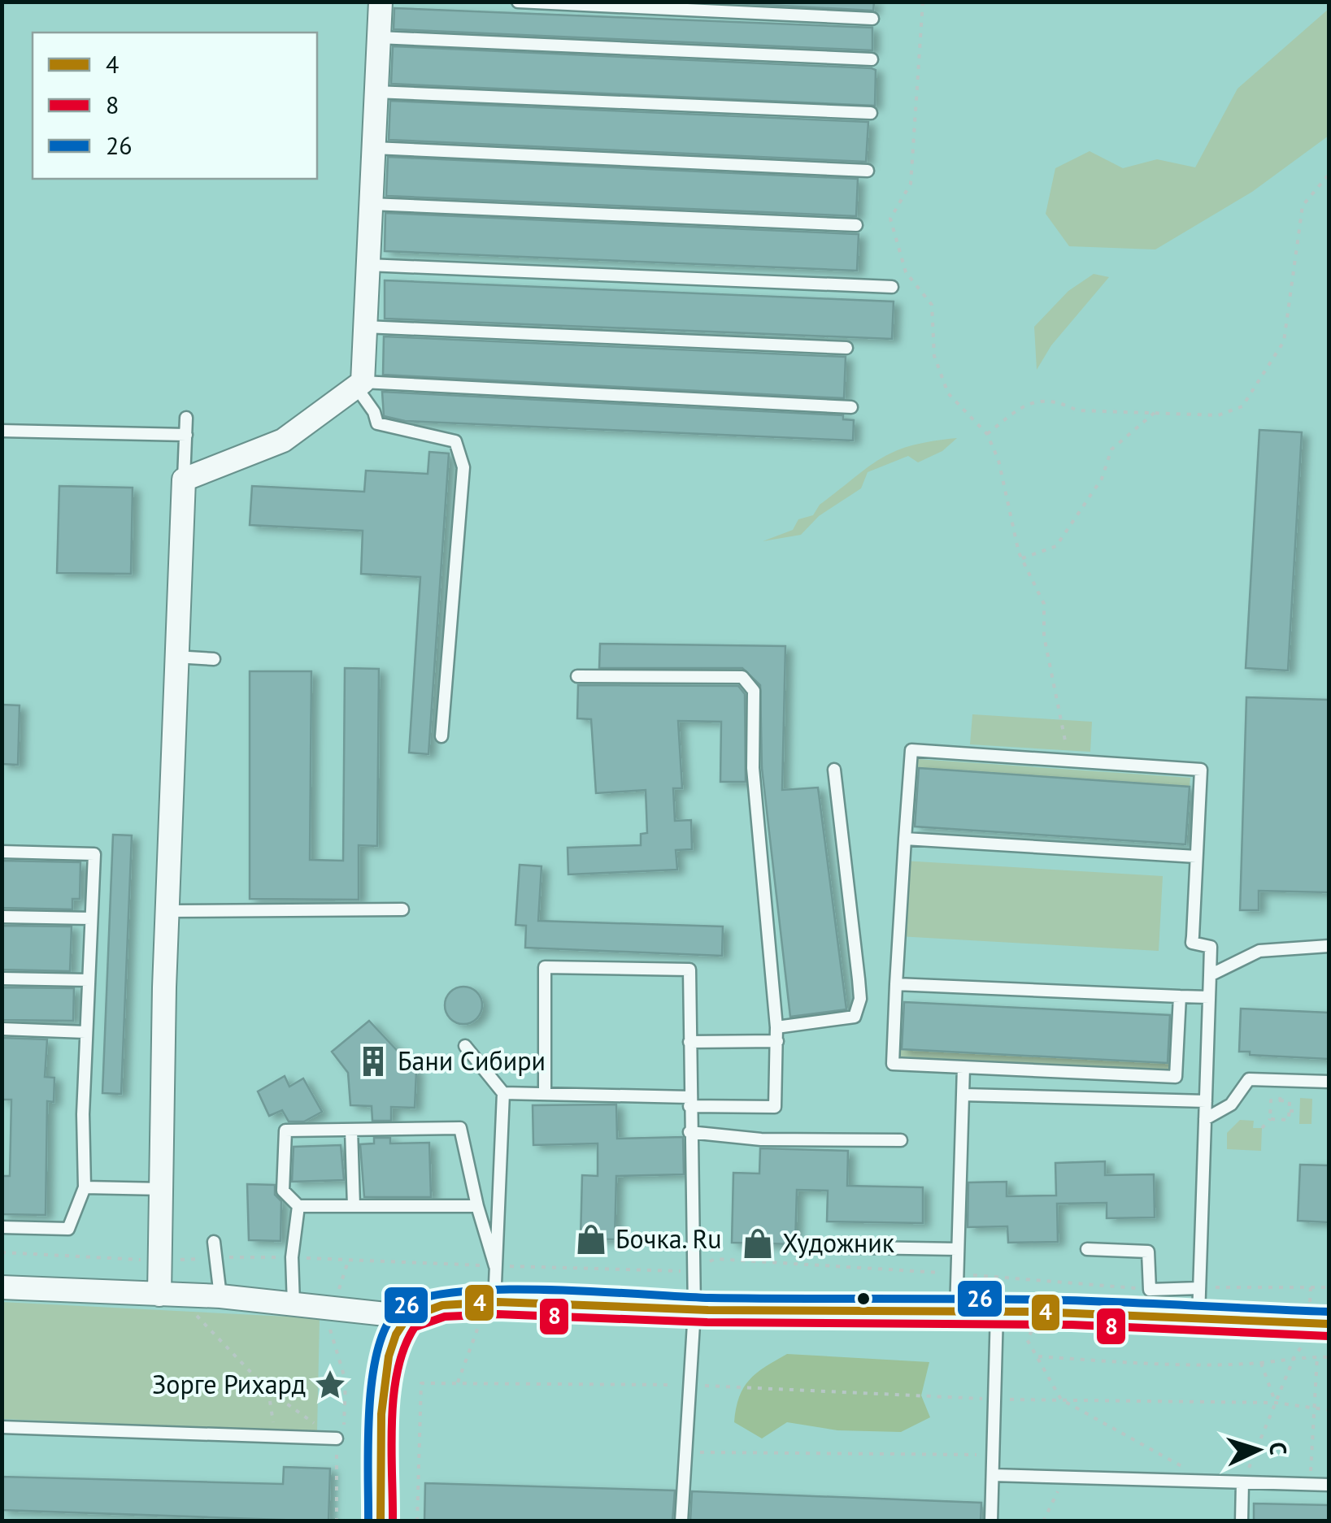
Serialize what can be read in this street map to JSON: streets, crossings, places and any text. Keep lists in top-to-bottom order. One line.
{"places":{"building":["Бани Сибири"],"shop":["Бочка. Ru","Художник"],"place":["Зорге Рихард"]},"lines":["transit line 26","transit line 4","transit line 8"],"legend":["4","8","26"],"north":"right"}
